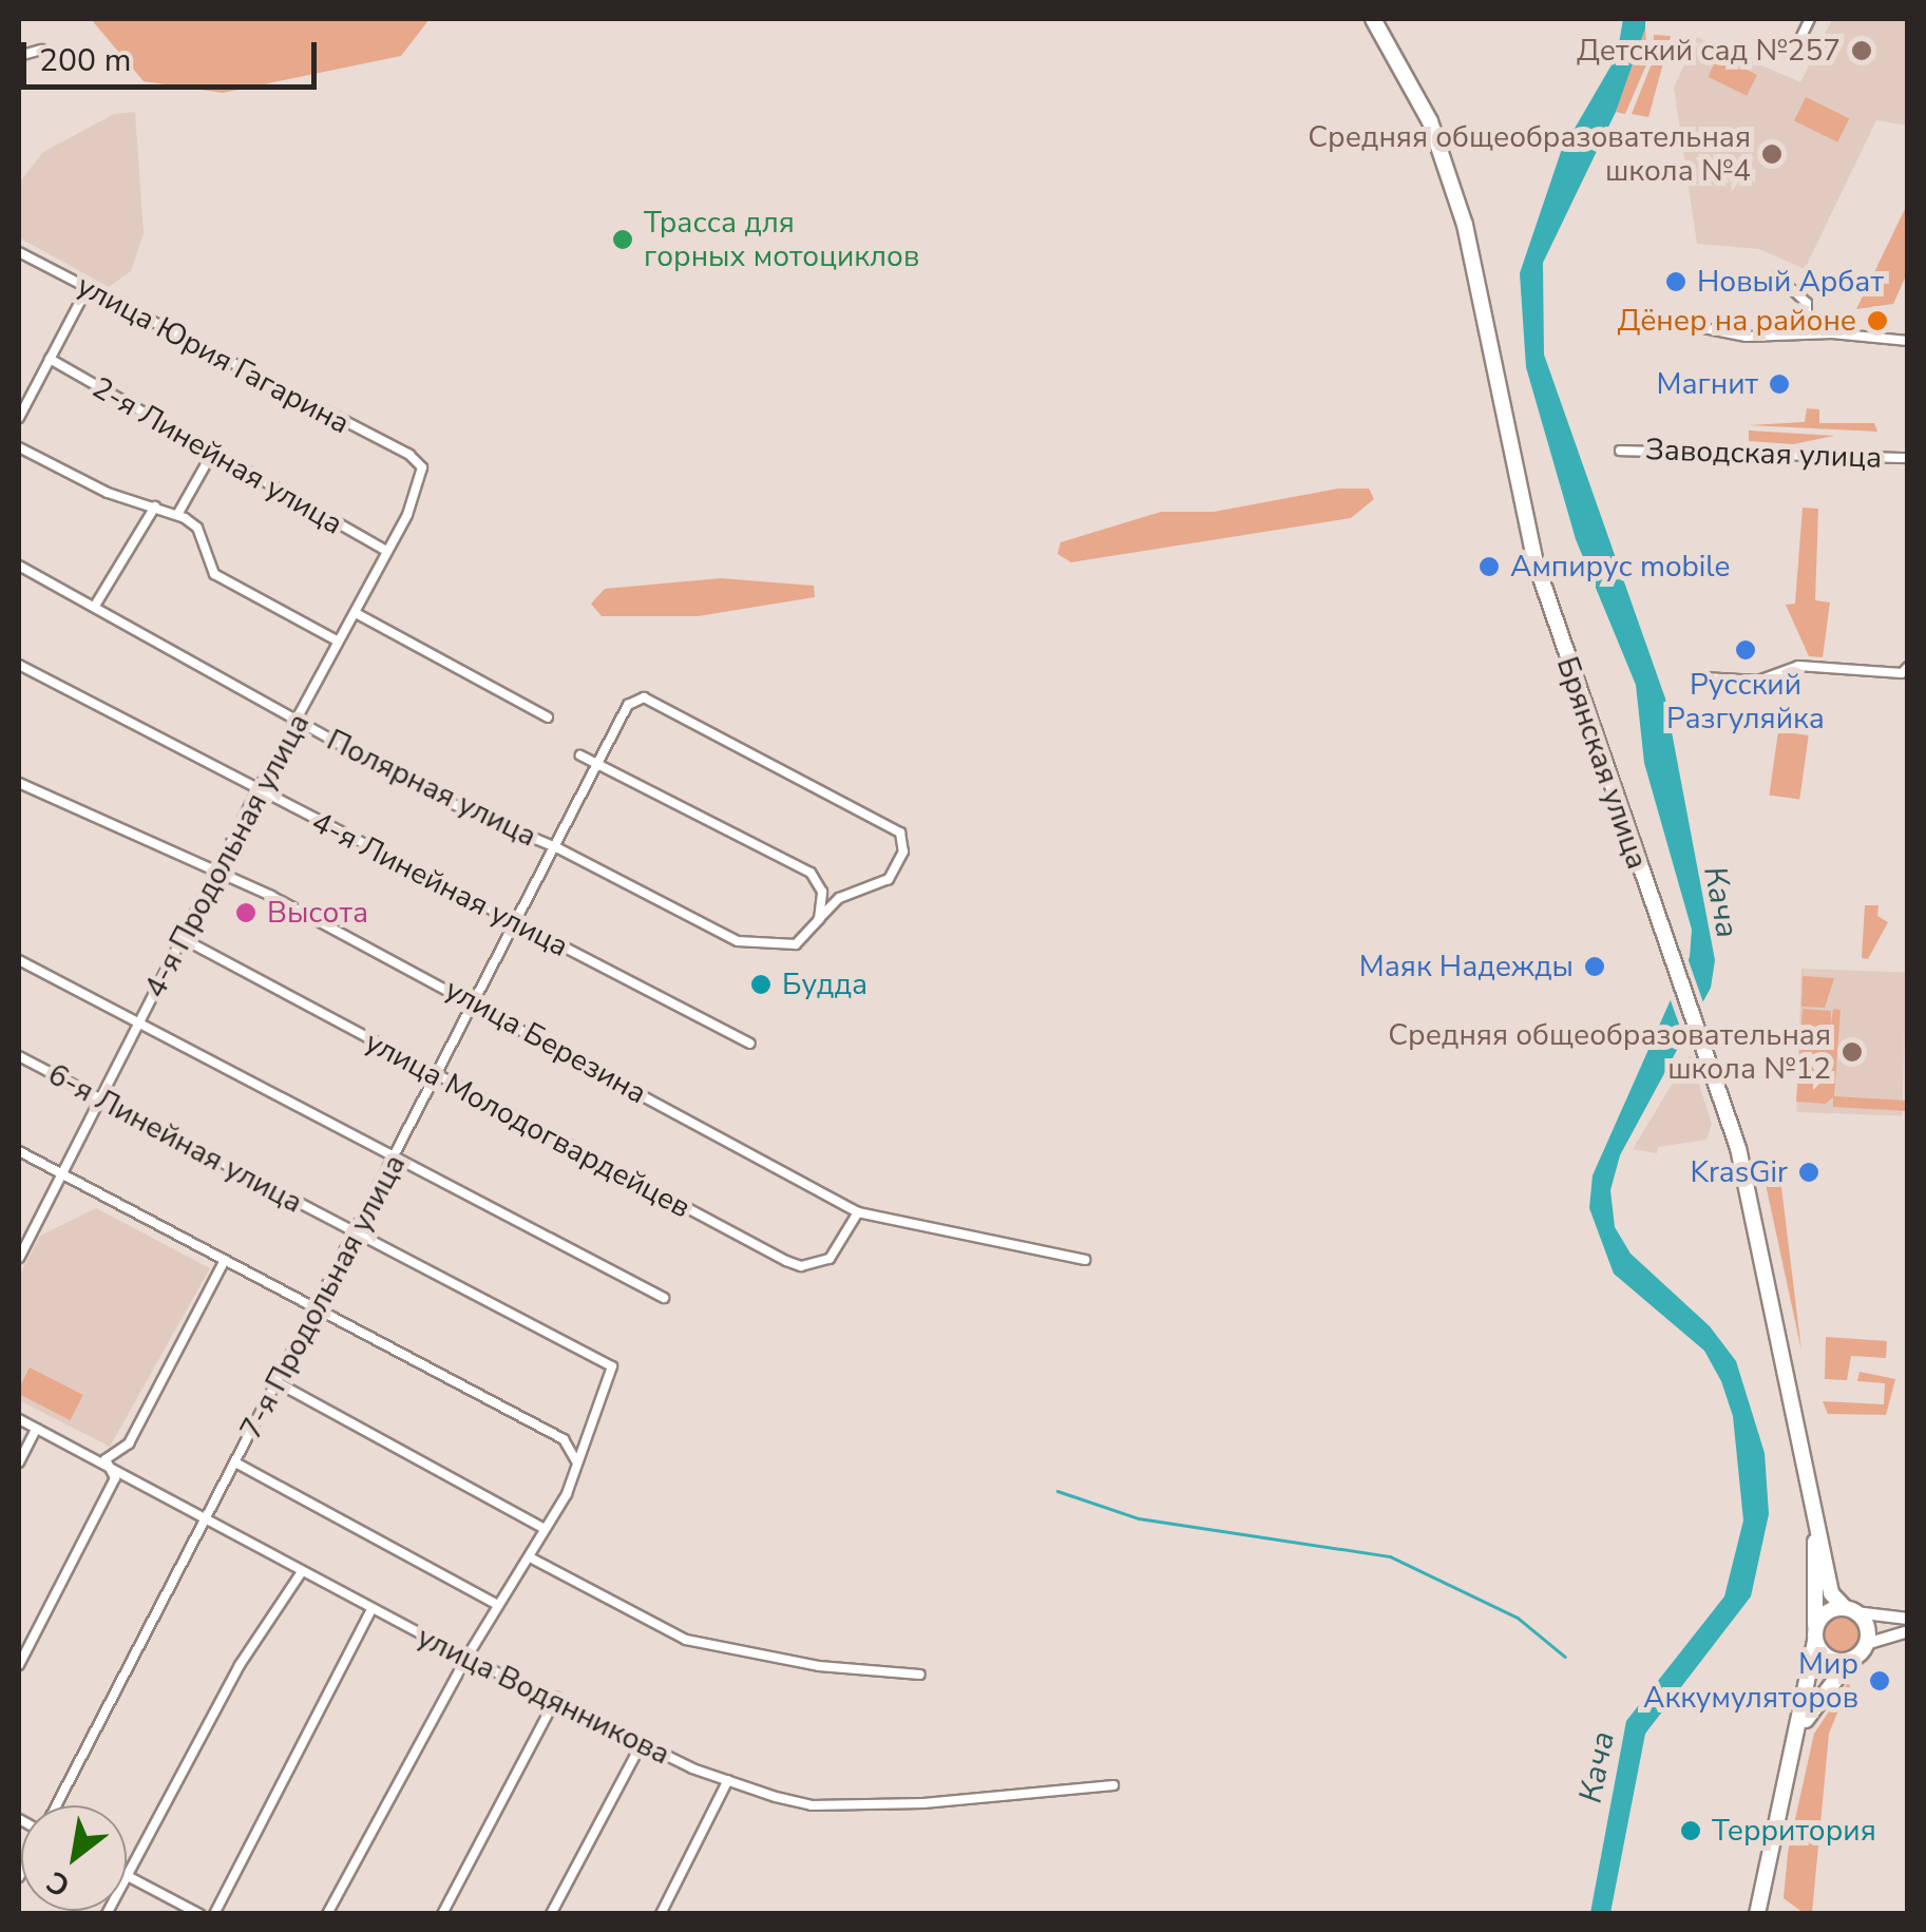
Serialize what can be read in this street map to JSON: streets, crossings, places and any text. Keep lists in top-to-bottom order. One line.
{"streets":{"highway":["Брянская улица"],"street":["улица Юрия Гагарина","Заводская улица","2-я Линейная улица","Полярная улица","4-я Продольная улица","4-я Линейная улица","улица Березина","улица Молодогвардейцев","6-я Линейная улица","7-я Продольная улица","улица Водянникова"]},"crossings":[["улица Юрия Гагарина","4-я Продольная улица"],["2-я Линейная улица","4-я Продольная улица"],["Полярная улица","4-я Продольная улица"],["Полярная улица","7-я Продольная улица"],["4-я Продольная улица","4-я Линейная улица"],["4-я Продольная улица","улица Березина"],["4-я Продольная улица","улица Молодогвардейцев"],["4-я Продольная улица","6-я Линейная улица"],["4-я Линейная улица","7-я Продольная улица"],["улица Березина","улица Молодогвардейцев"],["улица Березина","7-я Продольная улица"],["улица Молодогвардейцев","7-я Продольная улица"],["6-я Линейная улица","7-я Продольная улица"],["7-я Продольная улица","улица Водянникова"]],"water":["Кача"],"places":["Детский сад №257","Средняя общеобразовательная школа №4","Трасса для горных мотоциклов","Новый Арбат","Дёнер на районе","Магнит","Ампирус mobile","Русский Разгуляйка","Высота","Маяк Надежды","Будда","Средняя общеобразовательная школа №12","KrasGir","Мир Аккумуляторов","Территория"],"scale_bar":"200 m","north":"bottom left"}
